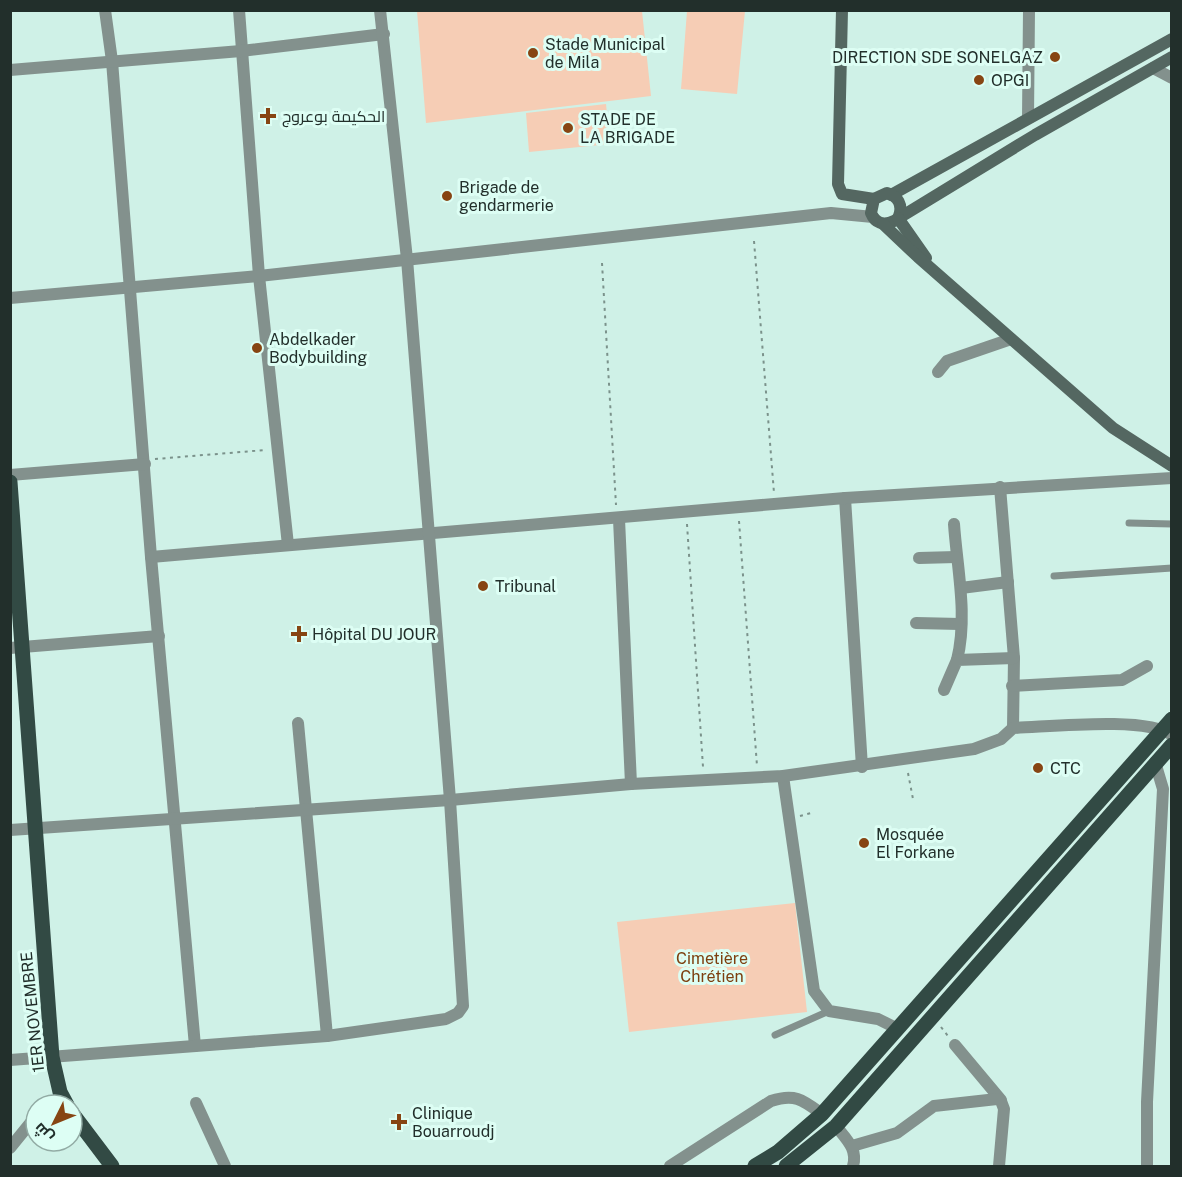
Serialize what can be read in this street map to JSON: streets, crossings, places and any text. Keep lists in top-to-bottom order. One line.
{"streets":{"main road":["1ER NOVEMBRE"]},"parks":["Cimetière Chrétien"],"places":{"other":["Stade Municipal de Mila","DIRECTION SDE SONELGAZ","OPGI","STADE DE LA BRIGADE","Brigade de gendarmerie","Abdelkader Bodybuilding","Tribunal","CTC","Mosquée El Forkane"],"health":["الحكيمة بوعروج","Hôpital DU JOUR","Clinique Bouarroudj"]},"north":"bottom left"}
